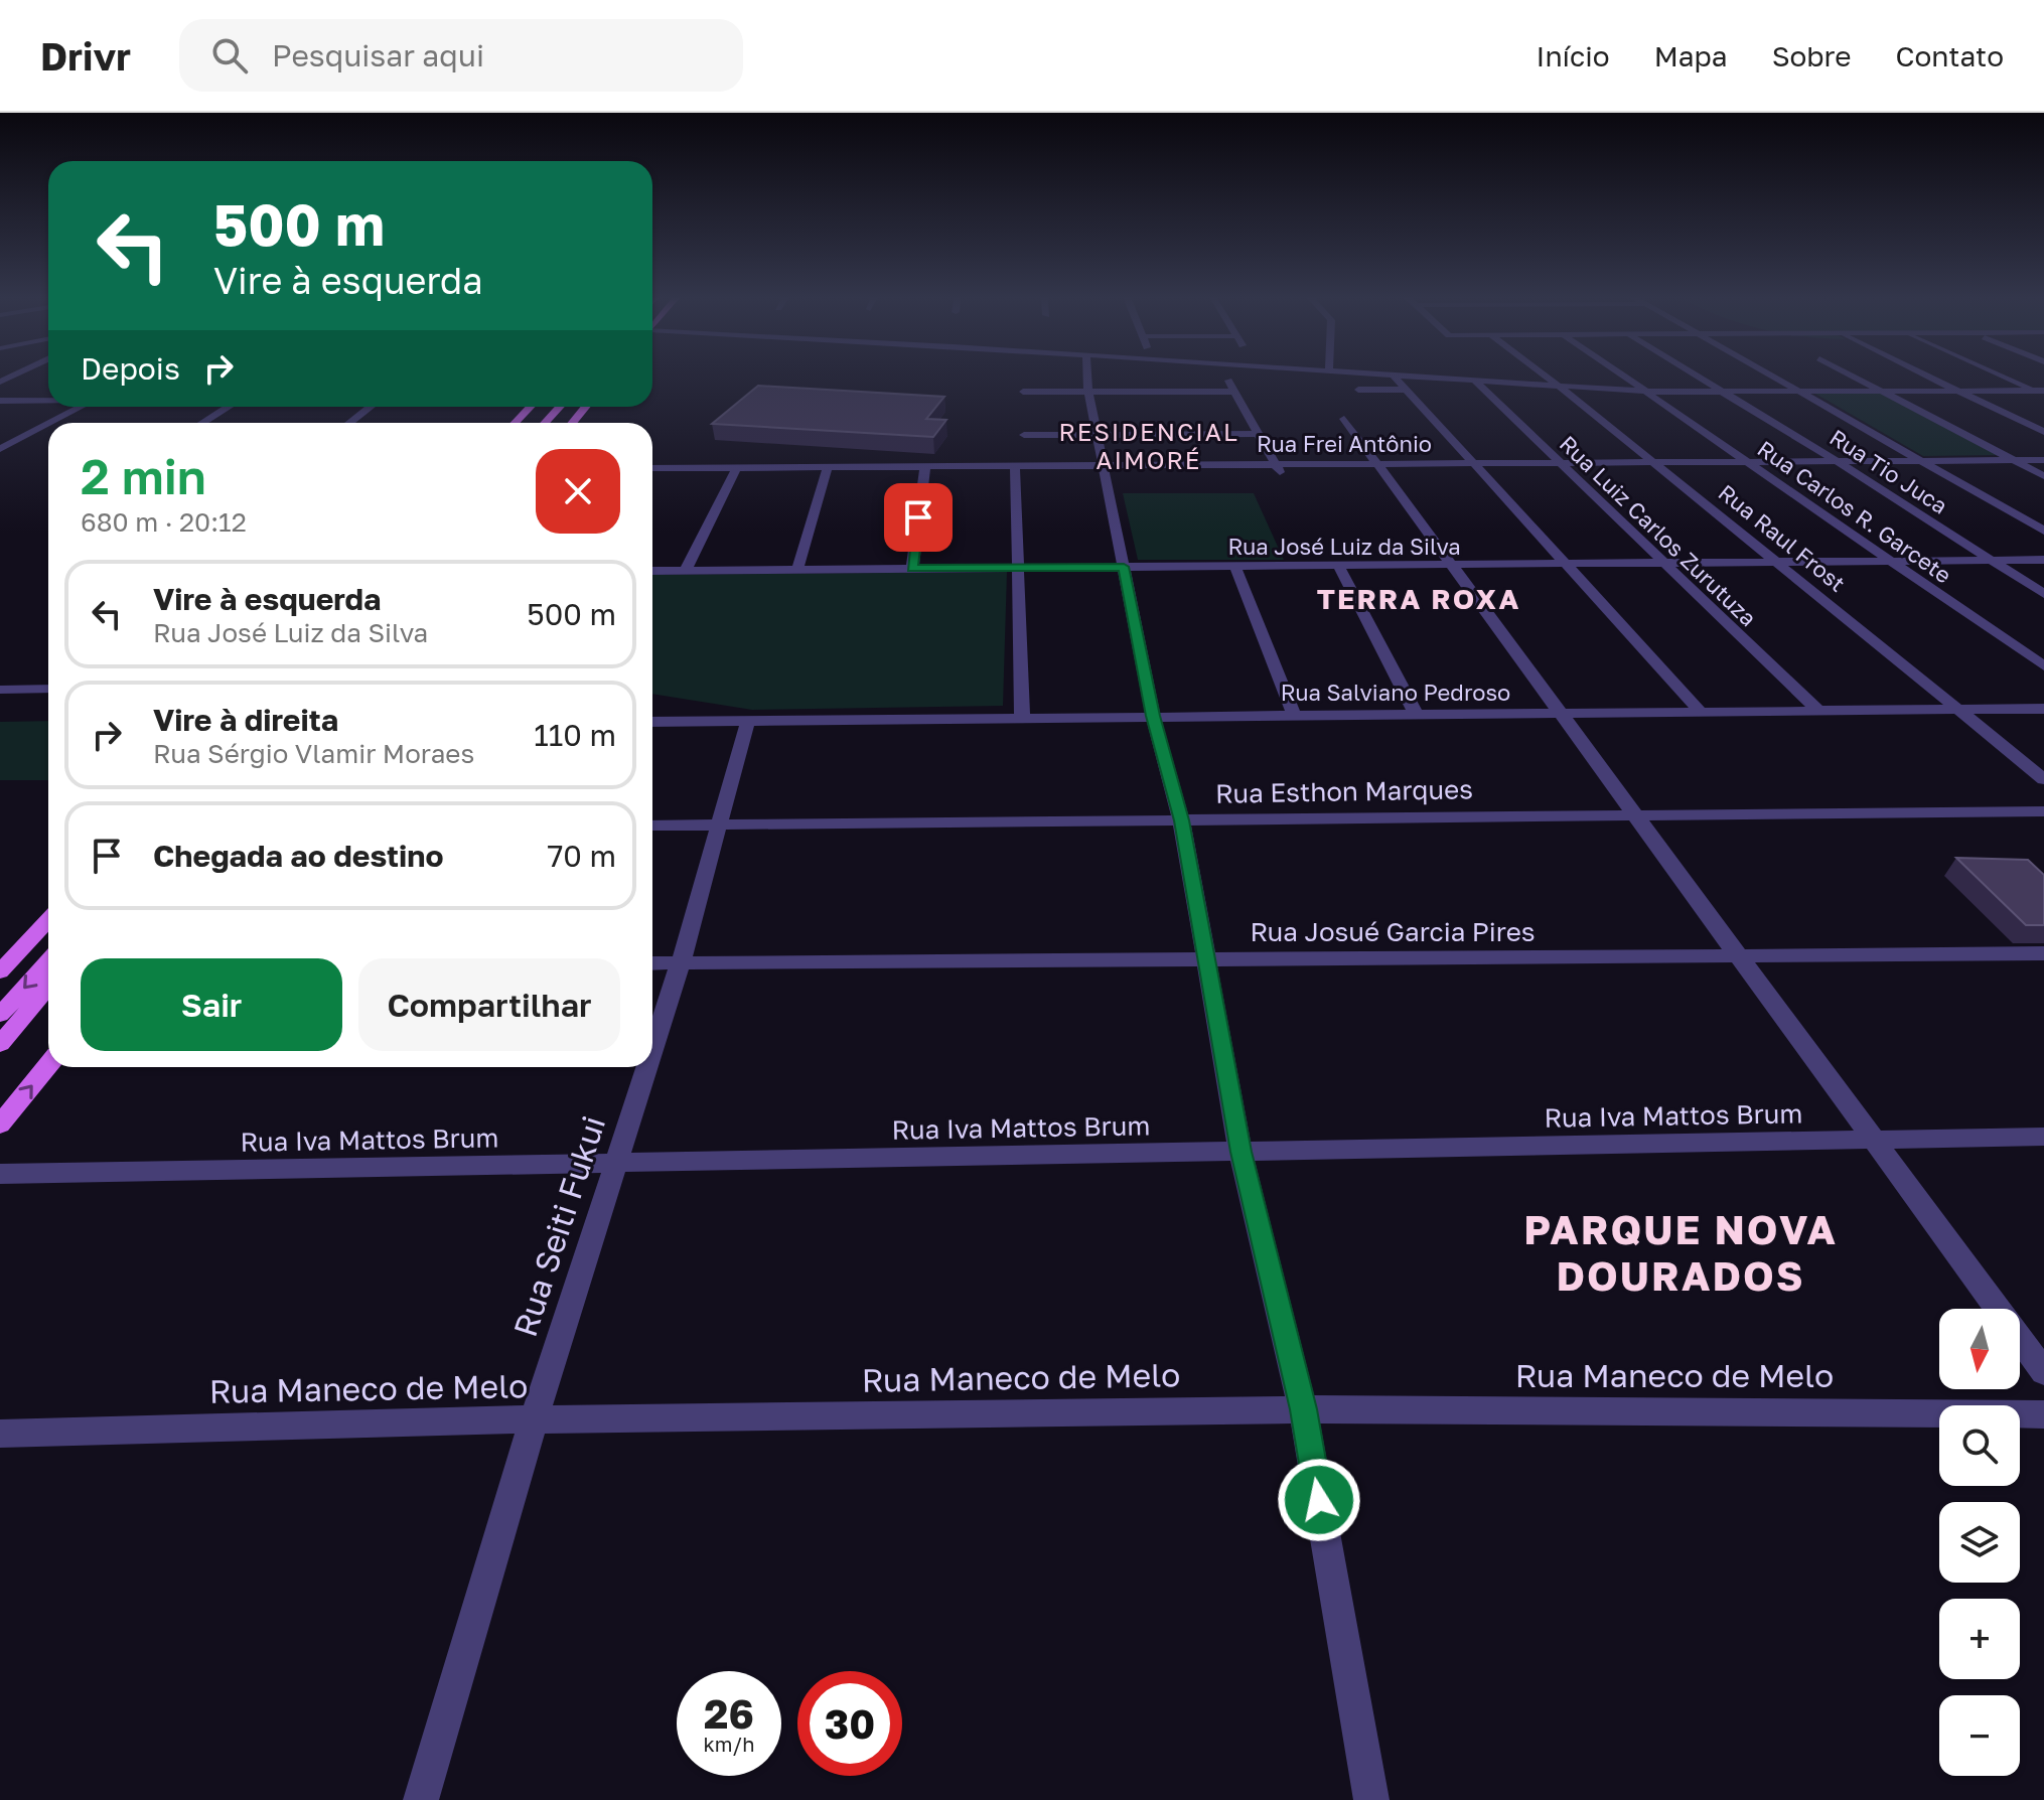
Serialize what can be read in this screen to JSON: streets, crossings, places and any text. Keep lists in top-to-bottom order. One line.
{"streets":{"street":["Rua Frei Antônio","Rua Tio Juca","Rua Carlos R. Garcete","Rua Luiz Carlos Zurutuza","Rua Raul Frost","Rua José Luiz da Silva","Rua Salviano Pedroso","Rua Esthon Marques","Rua Josué Garcia Pires","Rua Iva Mattos Brum","Rua Seiti Fukui","Rua Maneco de Melo"]},"crossings":[["Rua Frei Antônio","Rua Tio Juca"],["Rua Frei Antônio","Rua Carlos R. Garcete"],["Rua Frei Antônio","Rua Luiz Carlos Zurutuza"],["Rua Frei Antônio","Rua Raul Frost"],["Rua Tio Juca","Rua José Luiz da Silva"],["Rua Carlos R. Garcete","Rua José Luiz da Silva"],["Rua Luiz Carlos Zurutuza","Rua José Luiz da Silva"],["Rua Luiz Carlos Zurutuza","Rua Salviano Pedroso"],["Rua Raul Frost","Rua José Luiz da Silva"],["Rua Raul Frost","Rua Salviano Pedroso"],["Rua Salviano Pedroso","Rua Seiti Fukui"],["Rua Esthon Marques","Rua Seiti Fukui"],["Rua Josué Garcia Pires","Rua Seiti Fukui"],["Rua Iva Mattos Brum","Rua Seiti Fukui"],["Rua Seiti Fukui","Rua Maneco de Melo"]],"districts":["RESIDENCIAL AIMORÉ","TERRA ROXA","PARQUE NOVA DOURADOS"],"north":"bottom","page":{"header":"Drivr","search":"Pesquisar aqui","nav":["Início","Mapa","Sobre","Contato"],"turn":["500 m","Vire à esquerda"],"then":"Depois","heading":["2 min","680 m · 20:12"],"list":[{"name":"Vire à esquerda","note":"Rua José Luiz da Silva","value":"500 m"},{"name":"Vire à direita","note":"Rua Sérgio Vlamir Moraes","value":"110 m"},{"name":"Chegada ao destino","value":"70 m"}],"buttons":["Sair","Compartilhar"],"map_buttons":["+","−"],"speed":"26 km/h","limit":"30"}}
